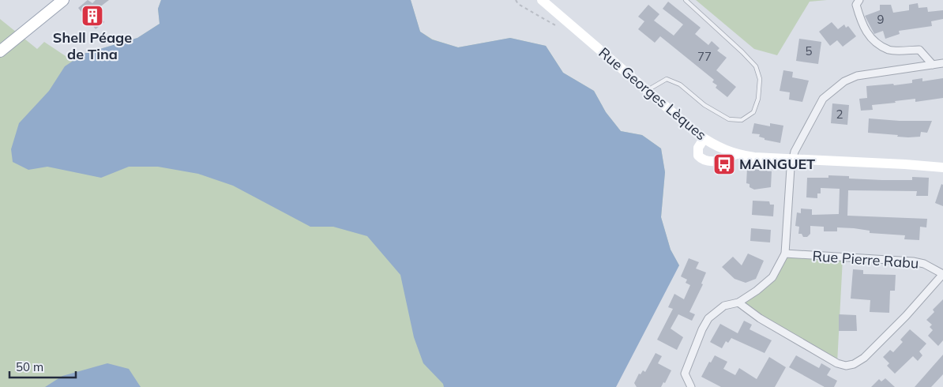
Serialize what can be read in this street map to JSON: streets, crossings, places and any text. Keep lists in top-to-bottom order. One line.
{"streets":{"main road":["Rue Georges Lèques"],"street":["Rue Pierre Rabu"]},"places":{"building":["Shell Péage de Tina"],"bus stop":["MAINGUET"]},"house_numbers":["9","5","77","2"],"scale_bar":"50 m"}
